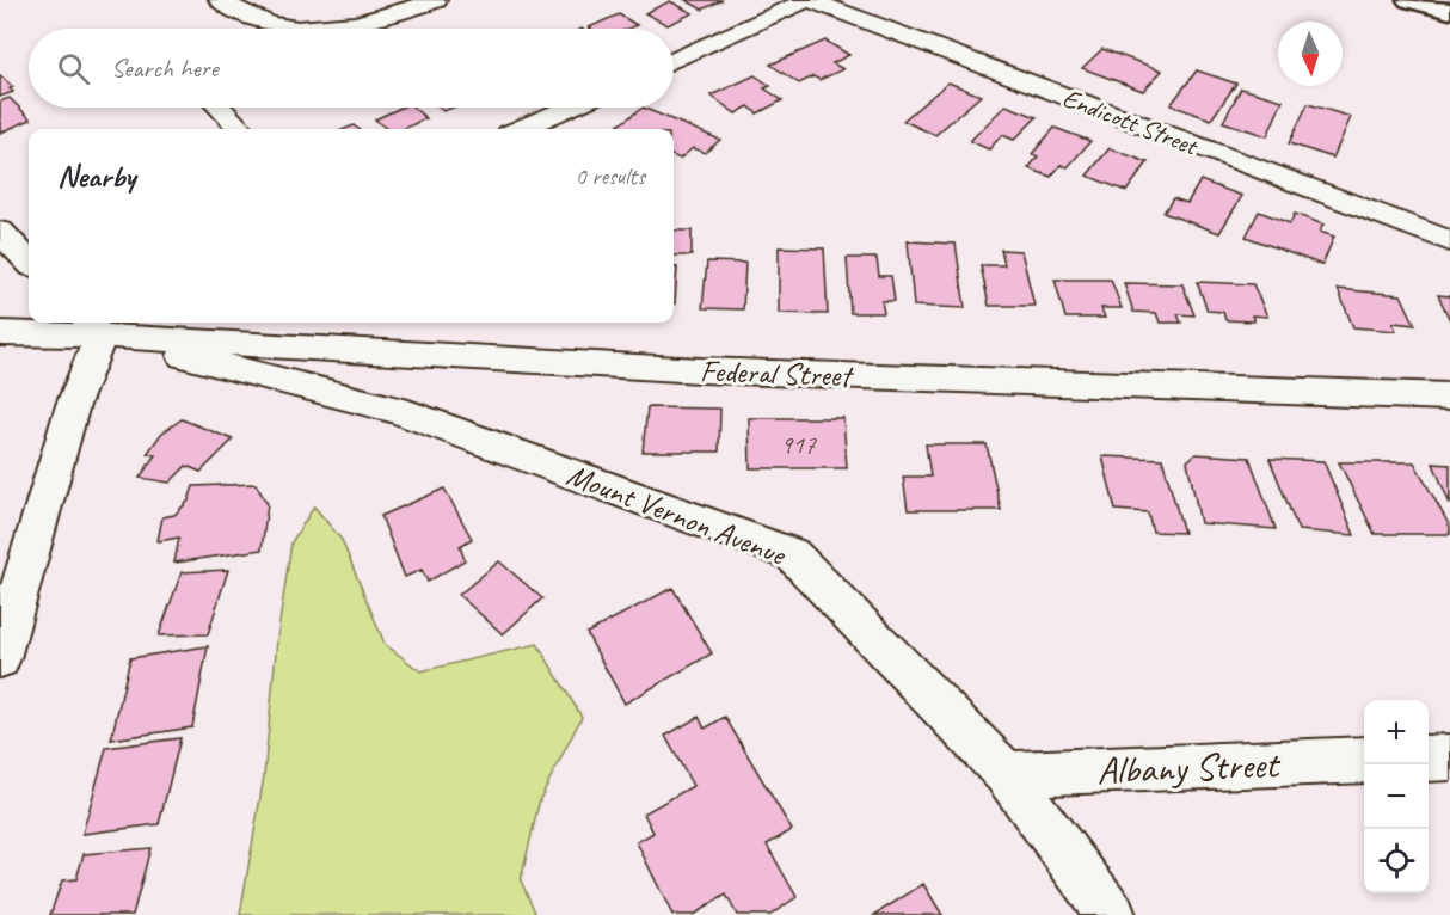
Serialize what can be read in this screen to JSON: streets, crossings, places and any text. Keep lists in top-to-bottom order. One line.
{"streets":{"street":["Endicott Street","Federal Street","Mount Vernon Avenue","Albany Street"]},"crossings":[["Federal Street","Mount Vernon Avenue"],["Mount Vernon Avenue","Albany Street"]],"house_numbers":["917"],"north":"bottom","page":{"search":"Search here","heading":["Nearby","0 results"],"map_buttons":["+","−"]}}
